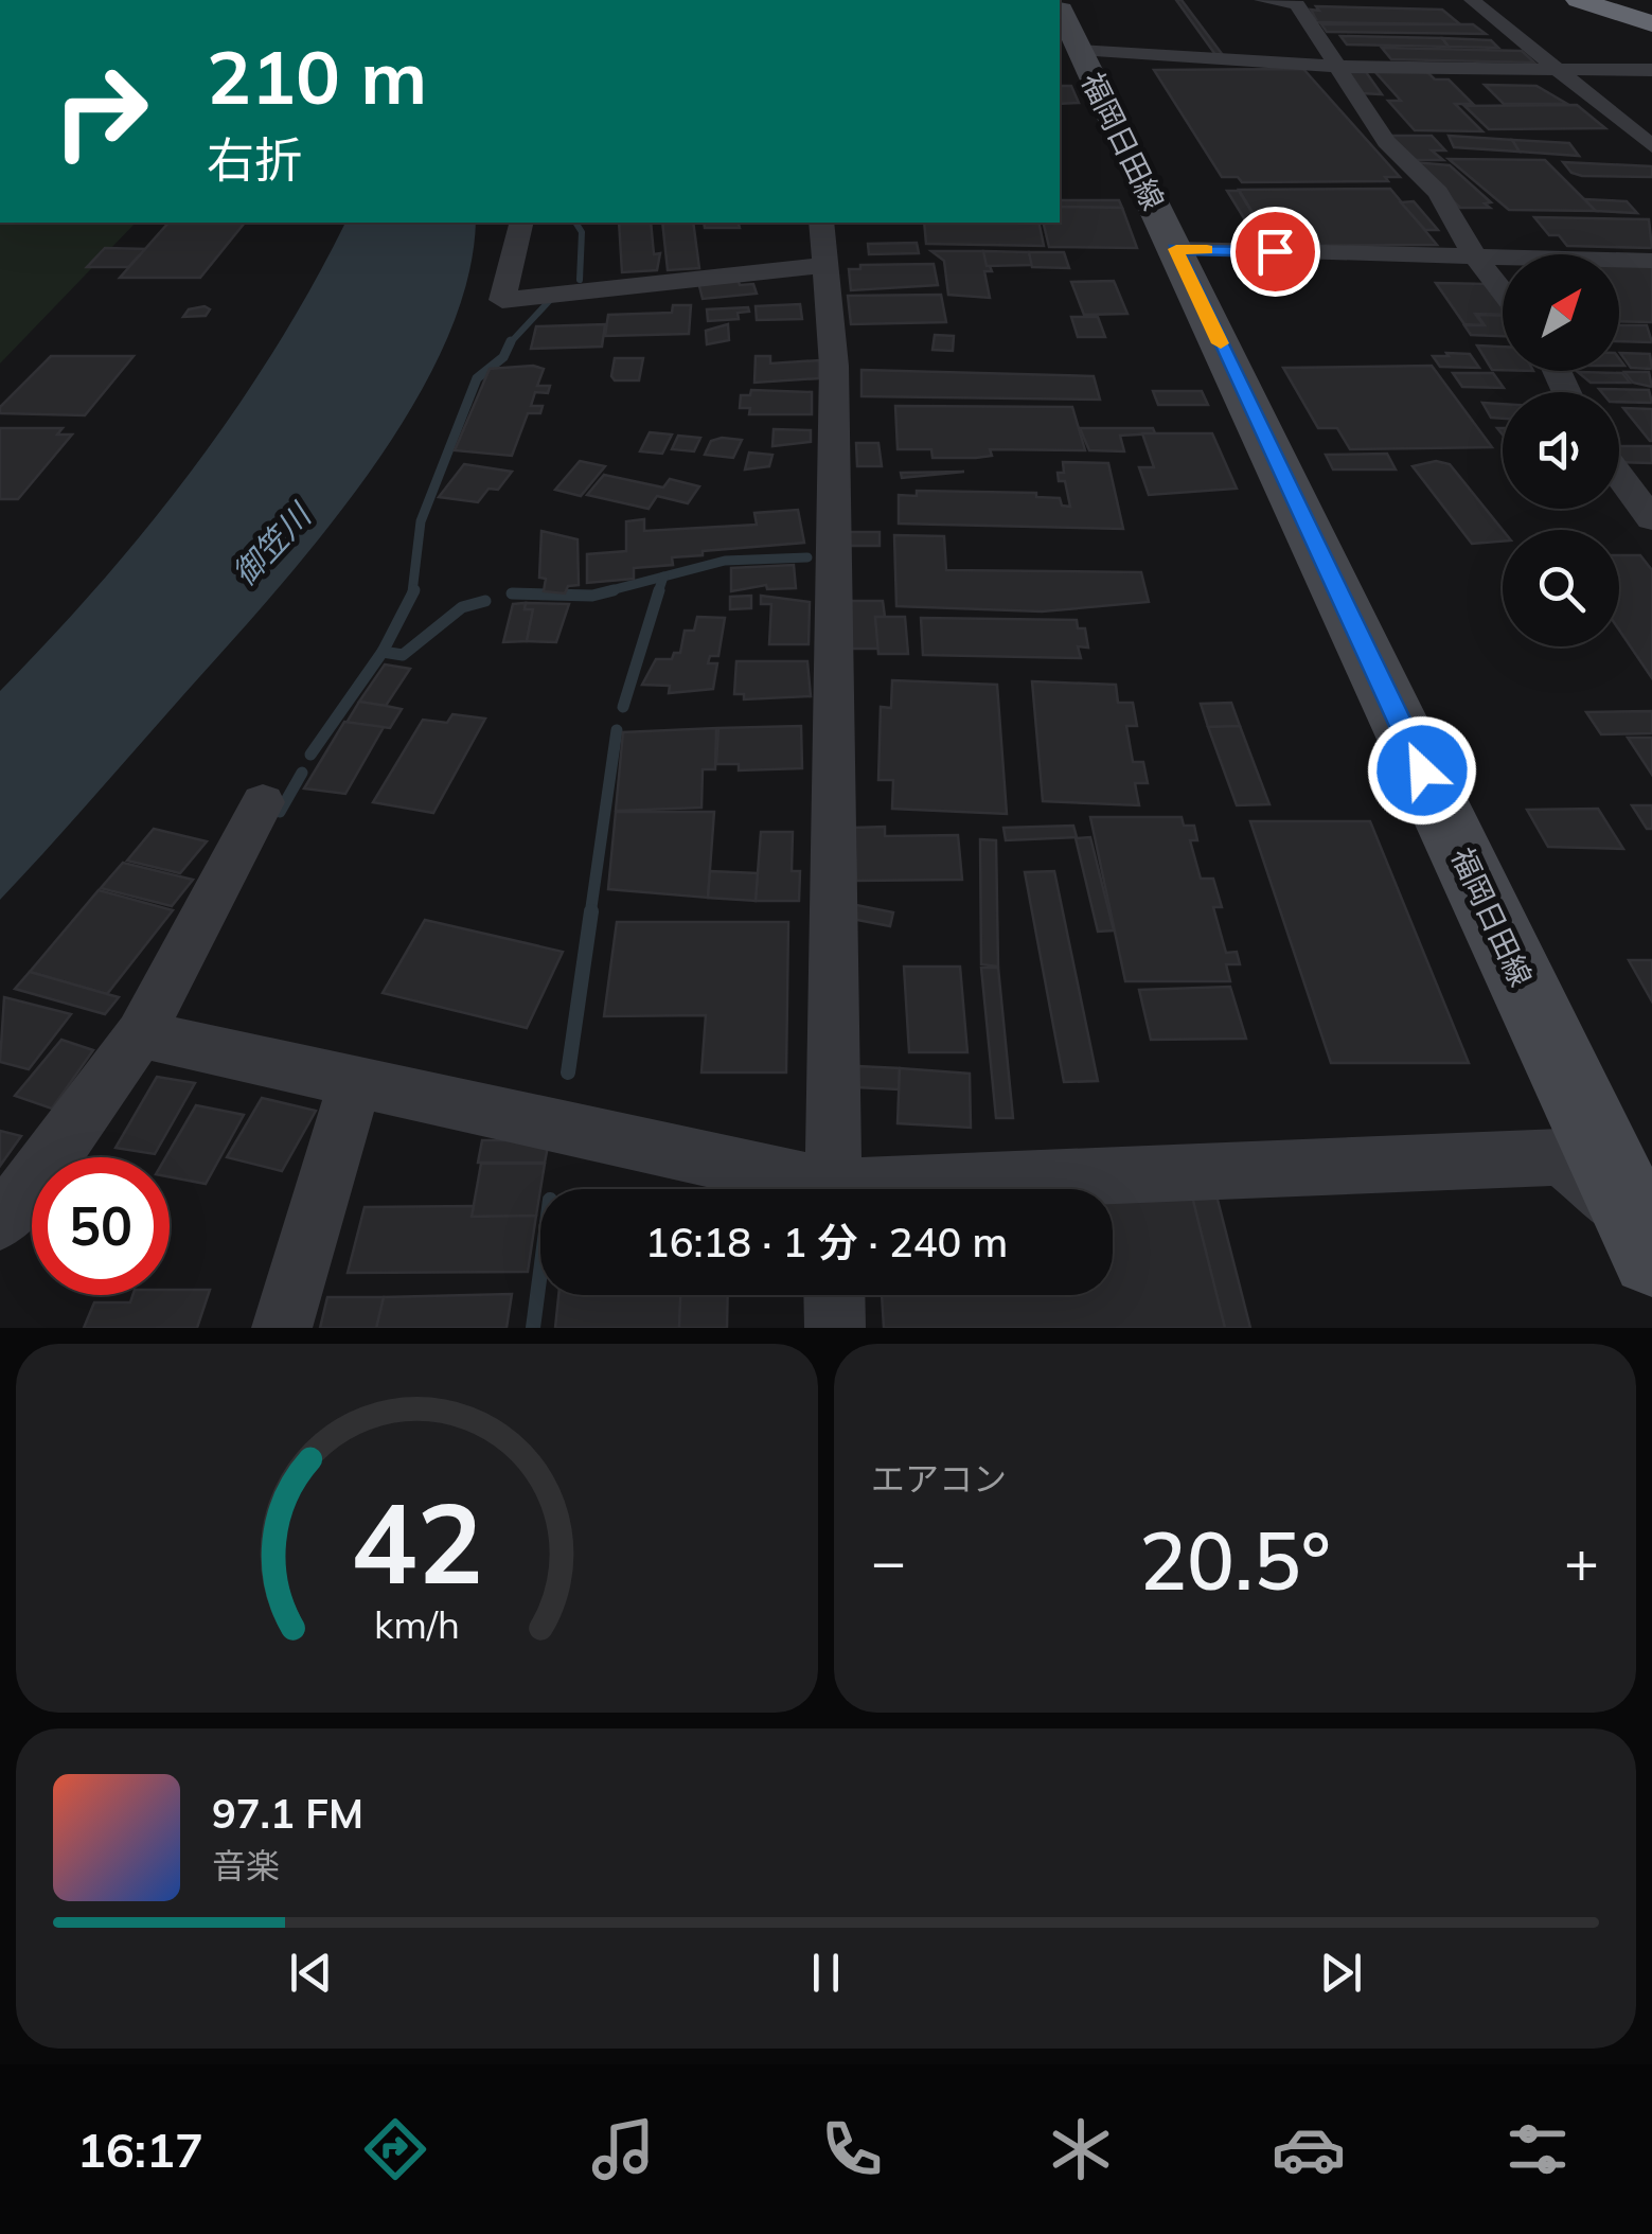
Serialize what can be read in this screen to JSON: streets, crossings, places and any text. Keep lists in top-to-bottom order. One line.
{"streets":{"main road":["福岡日田線"]},"water":["御笠川"],"north":"top right","page":{"turn":["210 m","右折"],"limit":"50","trip":"16:18 · 1 分 · 240 m","tile":"エアコン","heat":["−","20.5°","+"],"song":["97.1 FM","音楽"],"tabs":"16:17","gauge":["42","km/h"]}}
